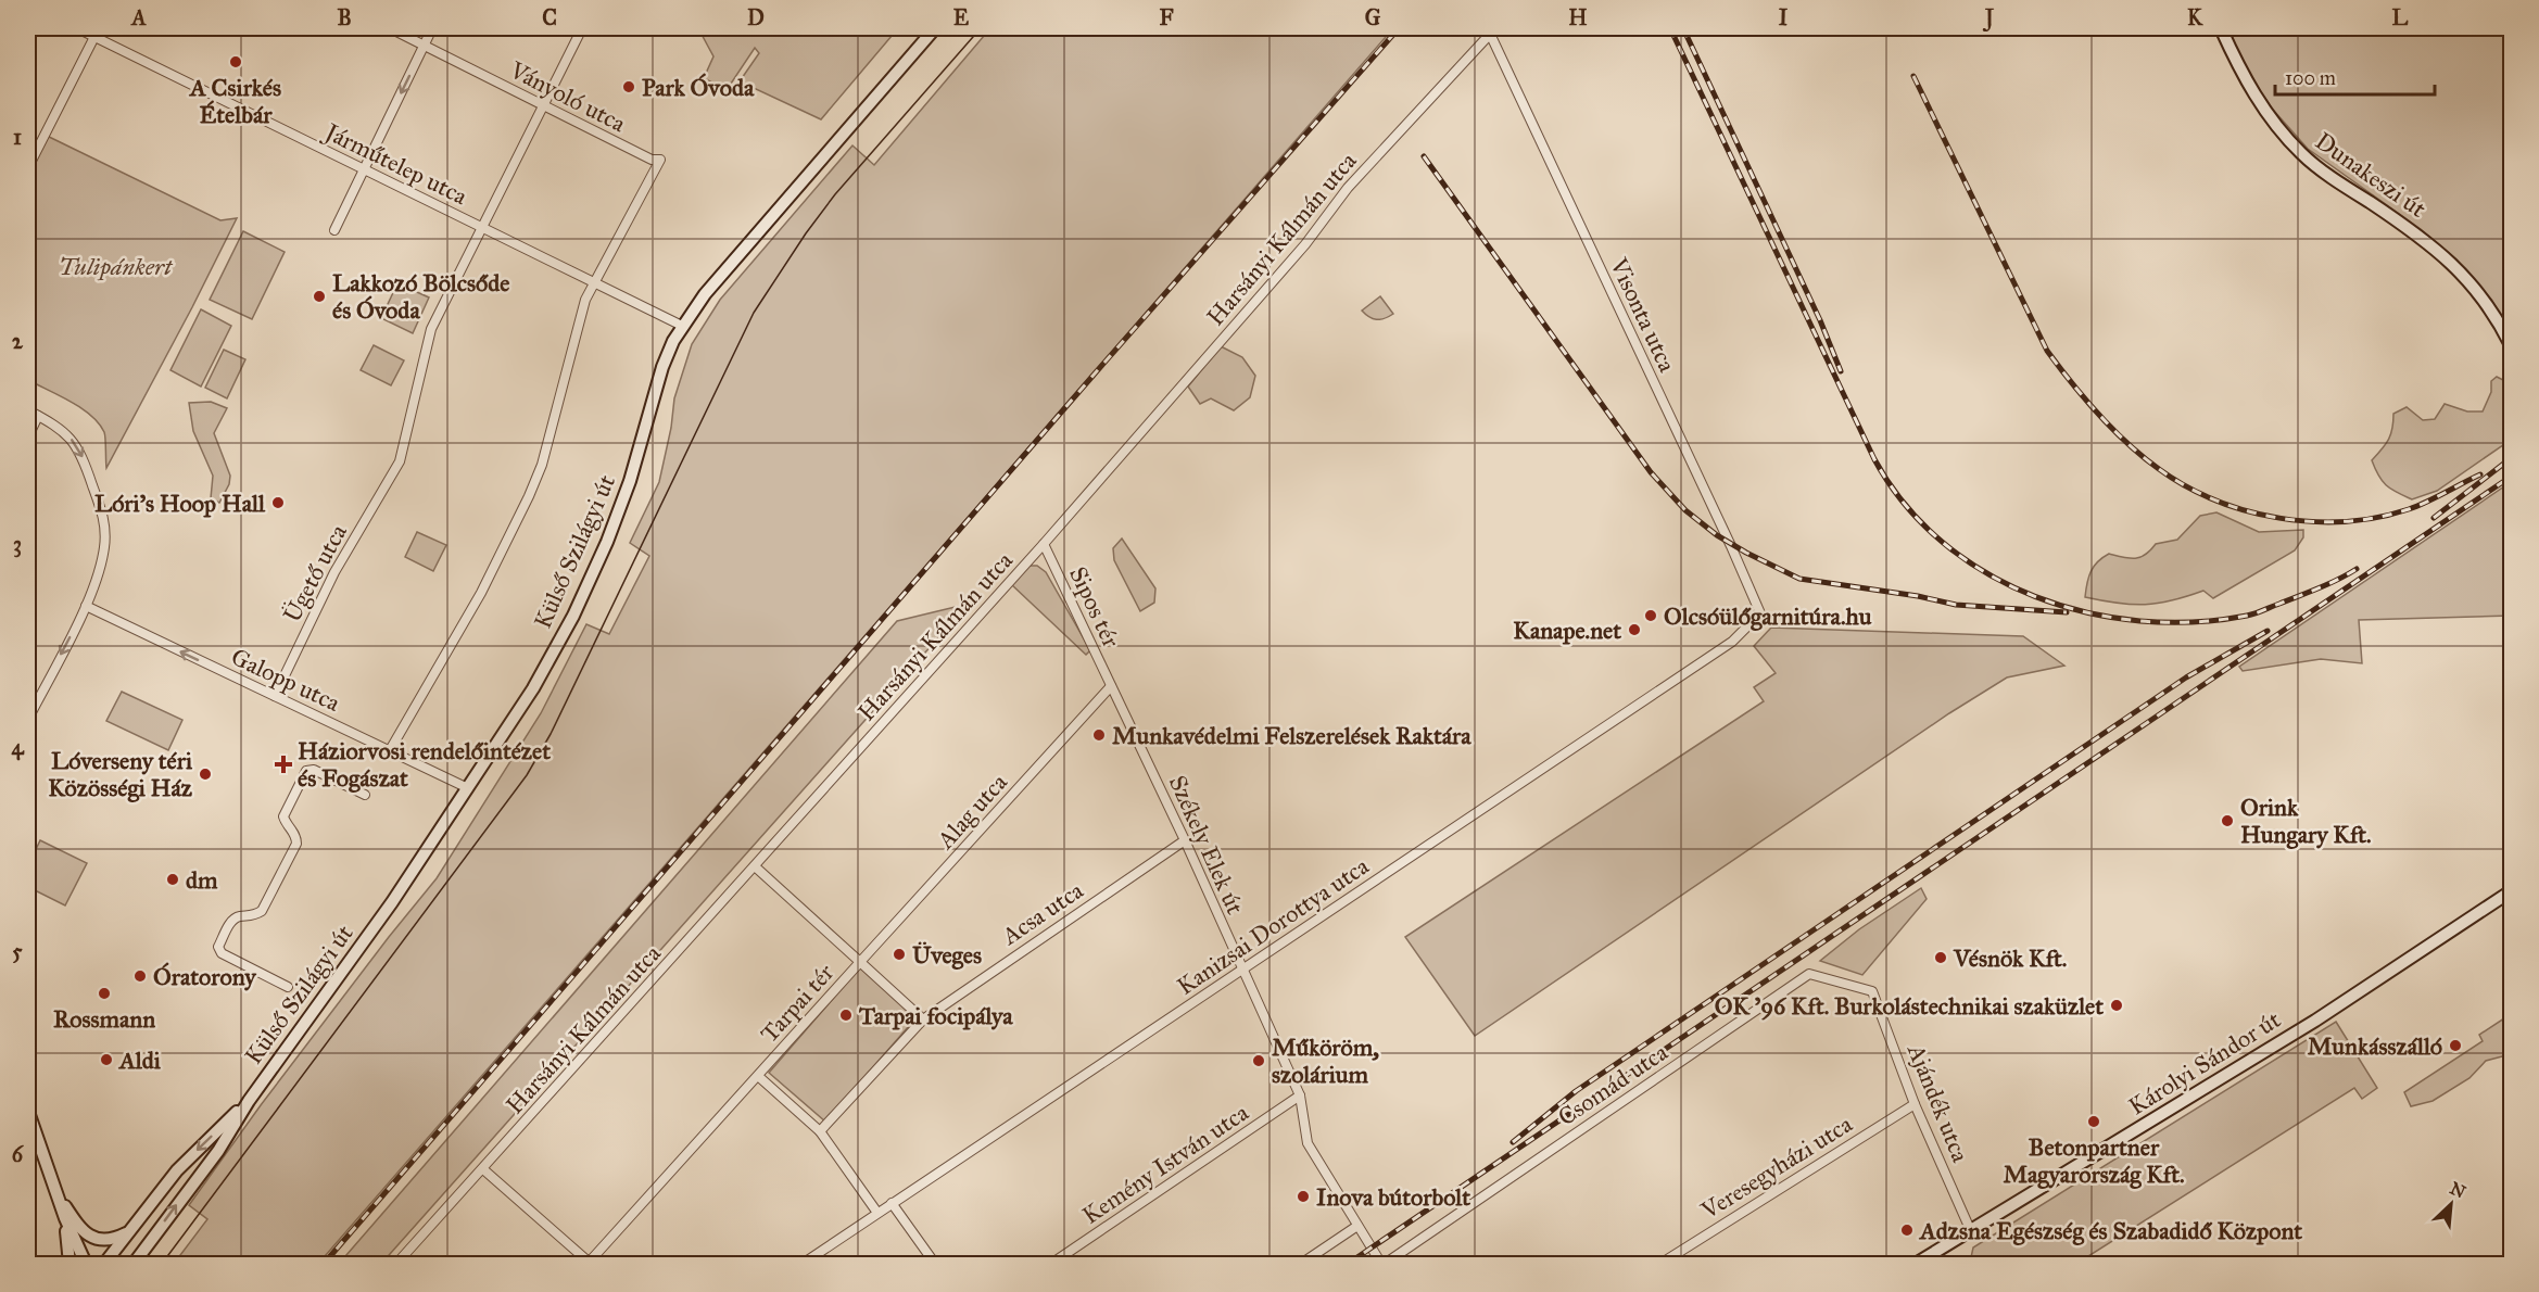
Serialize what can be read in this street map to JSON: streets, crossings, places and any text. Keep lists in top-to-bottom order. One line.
{"streets":{"street":["Ványoló utca","Járműtelep utca","Dunakeszi út","Harsányi Kálmán utca","Visonta utca","Külső Szilágyi út","Ügető utca","Sipos tér","Galopp utca","Alag utca","Székely Elek út","Acsa utca","Kanizsai Dorottya utca","Tarpai tér","Károlyi Sándor út","Csomád utca","Ajándék utca","Kemény István utca","Veresegyházi utca"]},"crossings":[["Ványoló utca","Járműtelep utca"],["Ványoló utca","Ügető utca"],["Járműtelep utca","Külső Szilágyi út"],["Járműtelep utca","Ügető utca"],["Harsányi Kálmán utca","Visonta utca"],["Harsányi Kálmán utca","Sipos tér"],["Visonta utca","Kanizsai Dorottya utca"],["Külső Szilágyi út","Galopp utca"],["Ügető utca","Galopp utca"],["Sipos tér","Alag utca"],["Sipos tér","Székely Elek út"],["Alag utca","Székely Elek út"],["Alag utca","Tarpai tér"],["Székely Elek út","Acsa utca"],["Székely Elek út","Kanizsai Dorottya utca"],["Székely Elek út","Csomád utca"],["Székely Elek út","Kemény István utca"],["Acsa utca","Tarpai tér"],["Kanizsai Dorottya utca","Tarpai tér"],["Károlyi Sándor út","Ajándék utca"],["Csomád utca","Ajándék utca"],["Ajándék utca","Veresegyházi utca"]],"one_way":["Galopp utca"],"parks":["Tulipánkert"],"places":{"other":["A Csirkés Ételbár","Park Óvoda","Lakkozó Bölcsőde és Óvoda","Lóri's Hoop Hall","Olcsóülőgarnitúra.hu","Kanape.net","Munkavédelmi Felszerelések Raktára","Lóverseny téri Közösségi Ház","Orink Hungary Kft.","dm","Üveges","Vésnök Kft.","Óratorony","Rossmann","OK '96 Kft. Burkolástechnikai szaküzlet","Tarpai focipálya","Munkásszálló","Aldi","Műköröm, szolárium","Betonpartner Magyarország Kft.","Inova bútorbolt","Adzsna Egészség és Szabadidő Központ"],"health":["Háziorvosi rendelőintézet és Fogászat"]},"scale_bar":"100 m","north":"top right","grid":{"columns":["A","B","C","D","E","F","G","H","I","J","K","L"],"rows":["1","2","3","4","5","6"]}}
